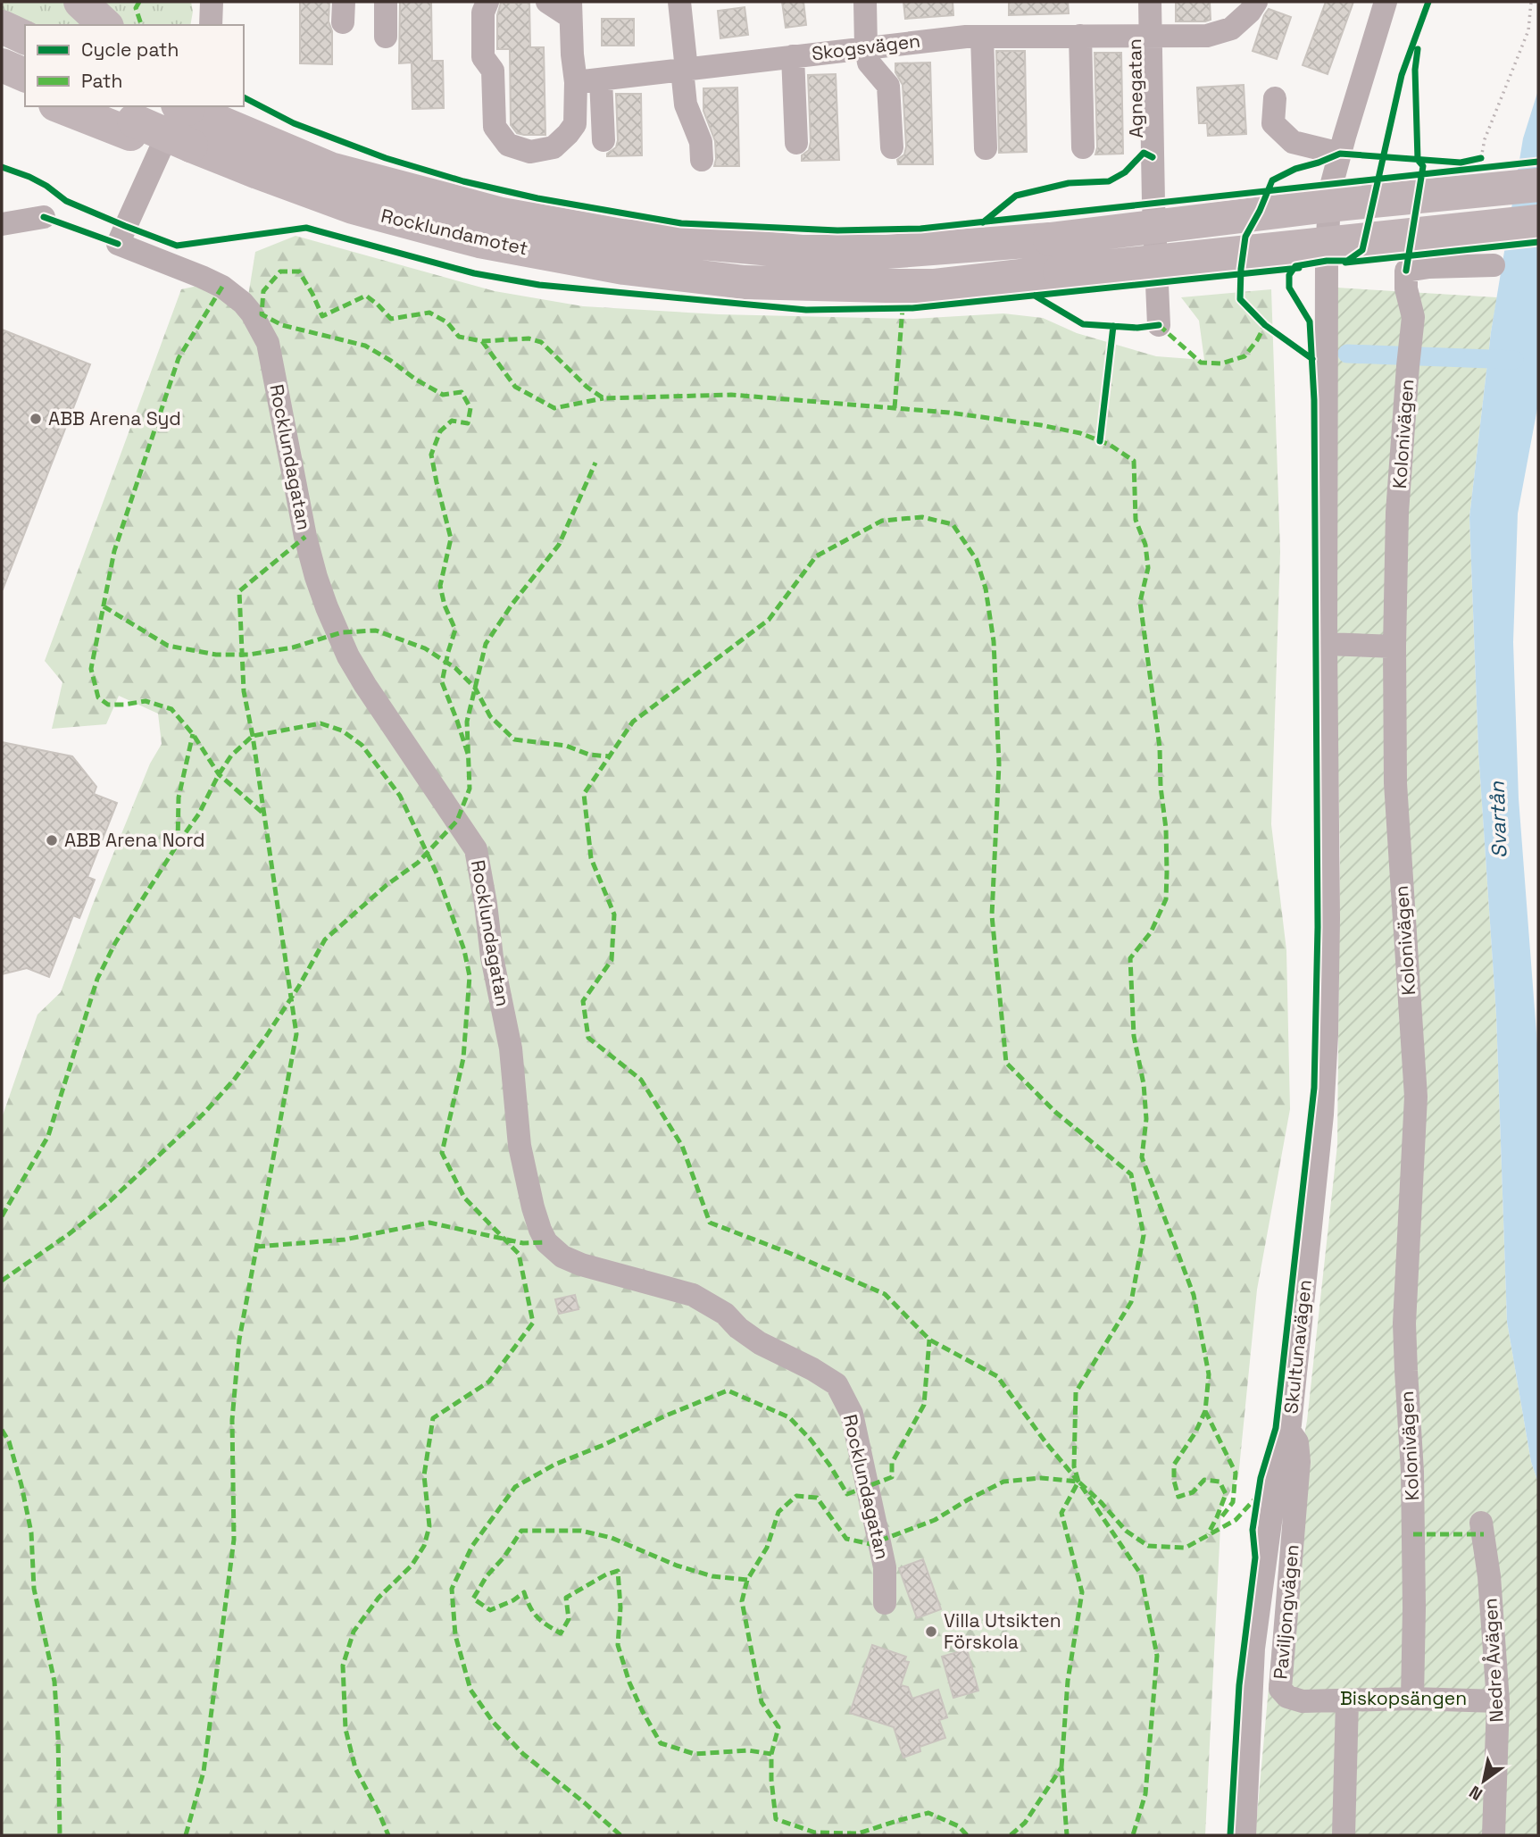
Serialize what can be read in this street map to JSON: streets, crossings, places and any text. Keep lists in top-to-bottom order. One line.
{"streets":{"highway":["Rocklundamotet"],"street":["Skogsvägen","Agnegatan","Kolonivägen","Rocklundagatan","Skultunavägen","Paviljongvägen","Nedre Åvägen"]},"crossings":[["Skogsvägen","Agnegatan"],["Rocklundamotet","Rocklundagatan"],["Kolonivägen","Paviljongvägen"],["Skultunavägen","Paviljongvägen"],["Paviljongvägen","Nedre Åvägen"]],"water":["Svartån"],"parks":["Biskopsängen"],"places":["ABB Arena Syd","ABB Arena Nord","Villa Utsikten Förskola"],"legend":["Cycle path","Path"],"north":"bottom left"}
